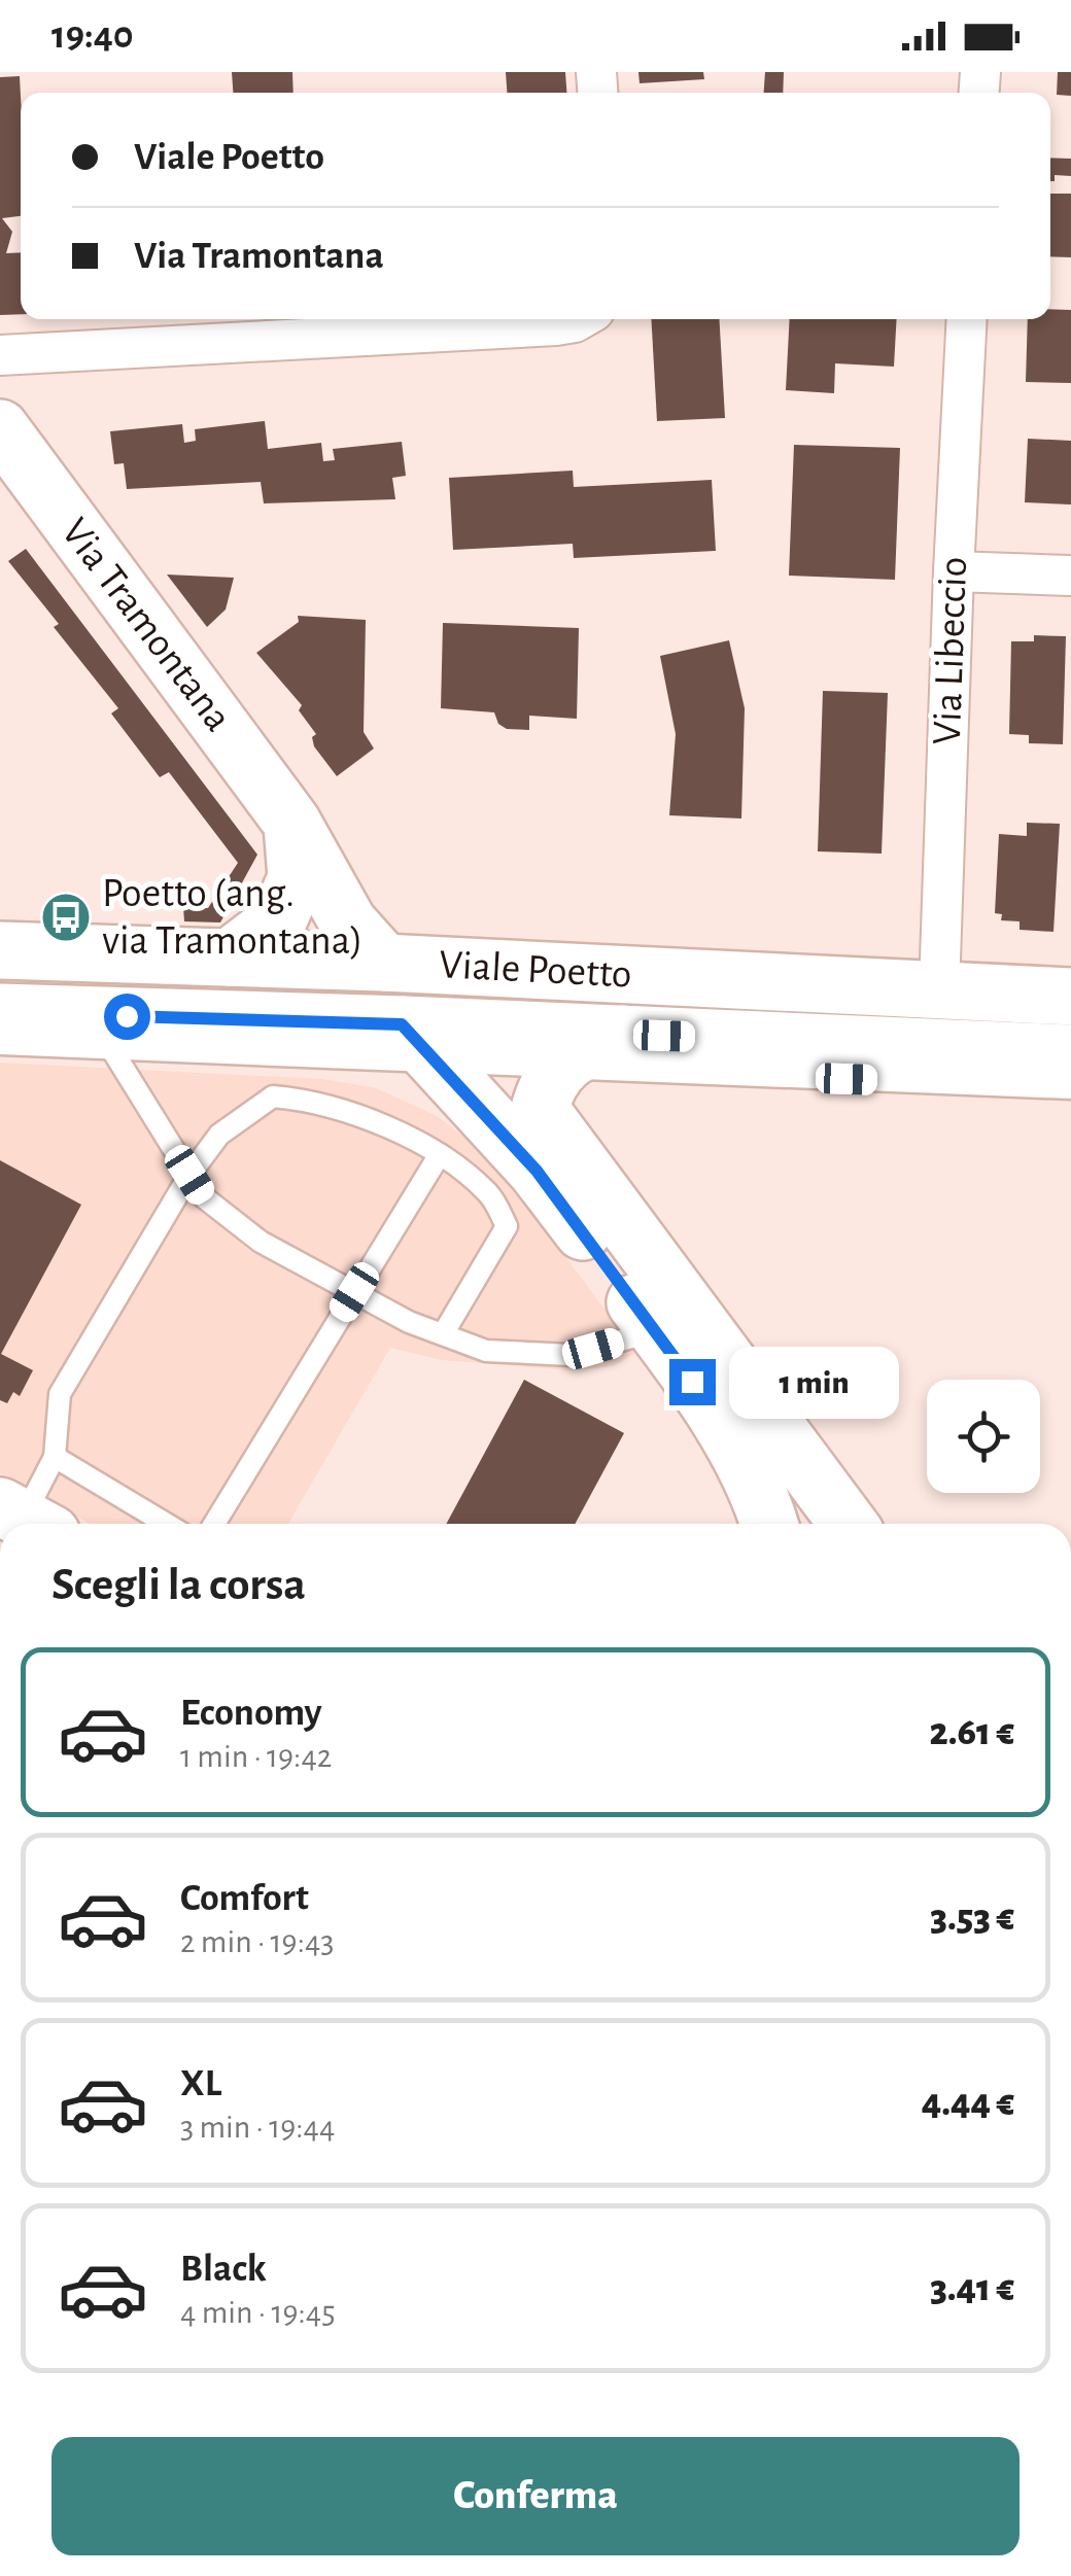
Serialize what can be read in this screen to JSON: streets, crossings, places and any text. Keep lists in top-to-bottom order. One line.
{"streets":{"main road":["Via Tramontana","Viale Poetto"],"street":["Via Libeccio"]},"crossings":[["Via Tramontana","Viale Poetto"],["Via Libeccio","Viale Poetto"]],"places":{"bus stop":["Poetto (ang. via Tramontana)"]},"page":{"status":"19:40","banner":["Viale Poetto","Via Tramontana"],"bubble":"1 min","heading":"Scegli la corsa","list":[{"name":"Economy","note":"1 min · 19:42","value":"2.61 €"},{"name":"Comfort","note":"2 min · 19:43","value":"3.53 €"},{"name":"XL","note":"3 min · 19:44","value":"4.44 €"},{"name":"Black","note":"4 min · 19:45","value":"3.41 €"}],"buttons":"Conferma"}}
